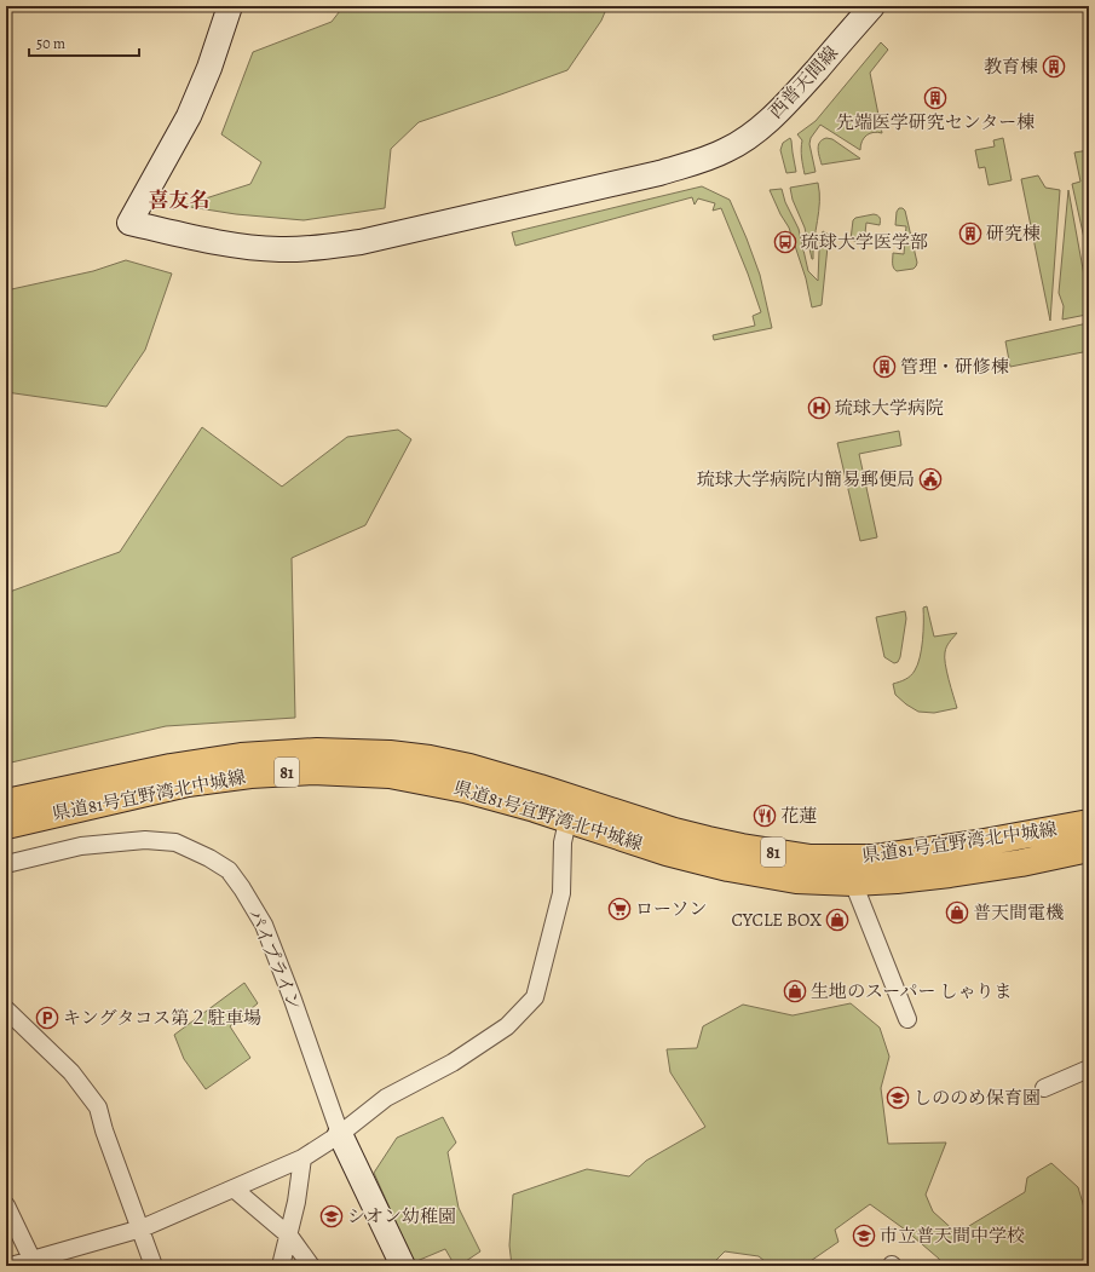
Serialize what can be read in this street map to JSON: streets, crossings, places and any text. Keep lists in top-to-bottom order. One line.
{"streets":{"main road":["81","県道81号宜野湾北中城線"],"street":["西普天間線","パイプライン"]},"districts":["喜友名"],"places":{"building":["教育棟","先端医学研究センター棟","研究棟","管理・研修棟"],"bus stop":["琉球大学医学部"],"hospital":["琉球大学病院"],"public building":["琉球大学病院内簡易郵便局"],"restaurant":["花蓮"],"supermarket":["ローソン"],"shop":["普天間電機","CYCLE BOX","生地のスーパー しゃりま"],"parking":["キングタコス第２駐車場"],"school or university":["しののめ保育園","シオン幼稚園","市立普天間中学校"]},"scale_bar":"50 m"}
